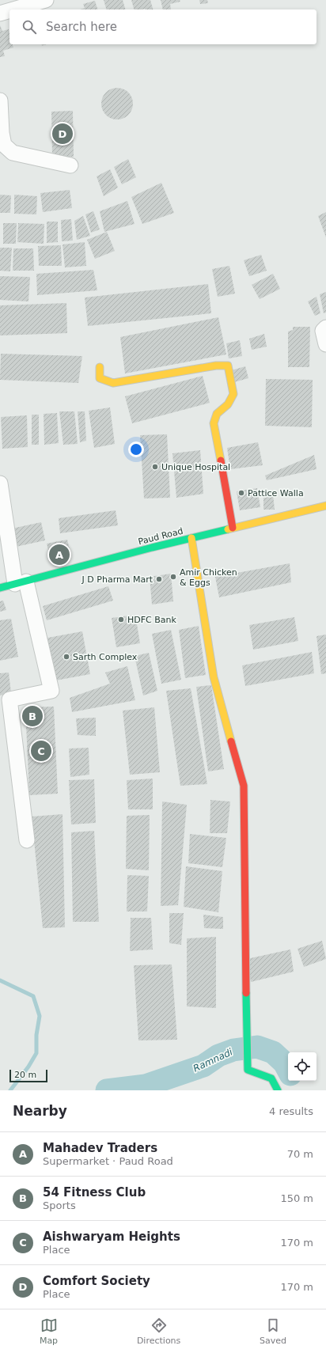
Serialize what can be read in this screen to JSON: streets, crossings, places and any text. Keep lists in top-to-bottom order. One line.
{"streets":{"street":["Paud Road"]},"water":["Ramnadi"],"places":["Unique Hospital","Pattice Walla","Amir Chicken & Eggs","J D Pharma Mart","HDFC Bank","Sarth Complex"],"scale_bar":"20 m","page":{"search":"Search here","pins":["D","A","B","C"],"scale":"20 m","heading":["Nearby","4 results"],"list":[{"mark":"A","name":"Mahadev Traders","note":"Supermarket · Paud Road","value":"70 m"},{"mark":"B","name":"54 Fitness Club","note":"Sports","value":"150 m"},{"mark":"C","name":"Aishwaryam Heights","note":"Place","value":"170 m"},{"mark":"D","name":"Comfort Society","note":"Place","value":"170 m"}],"nav":["Map","Directions","Saved"]}}
